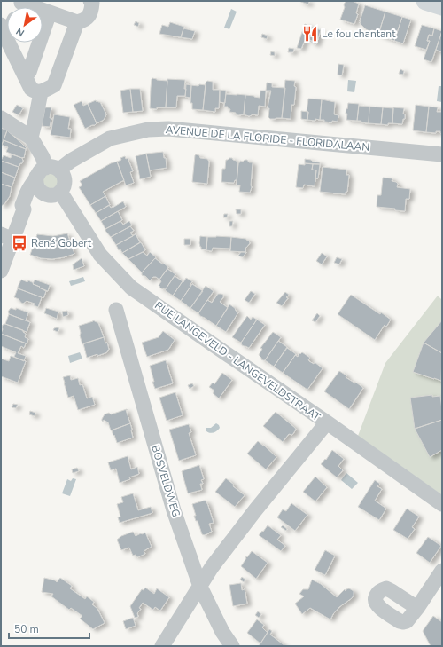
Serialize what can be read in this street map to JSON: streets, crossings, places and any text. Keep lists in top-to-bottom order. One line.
{"streets":{"street":["AVENUE DE LA FLORIDE - FLORIDALAAN","RUE LANGEVELD - LANGEVELDSTRAAT","BOSVELDWEG"]},"places":{"restaurant":["Le fou chantant"],"bus stop":["René Gobert"]},"scale_bar":"50 m","north":"bottom left"}
